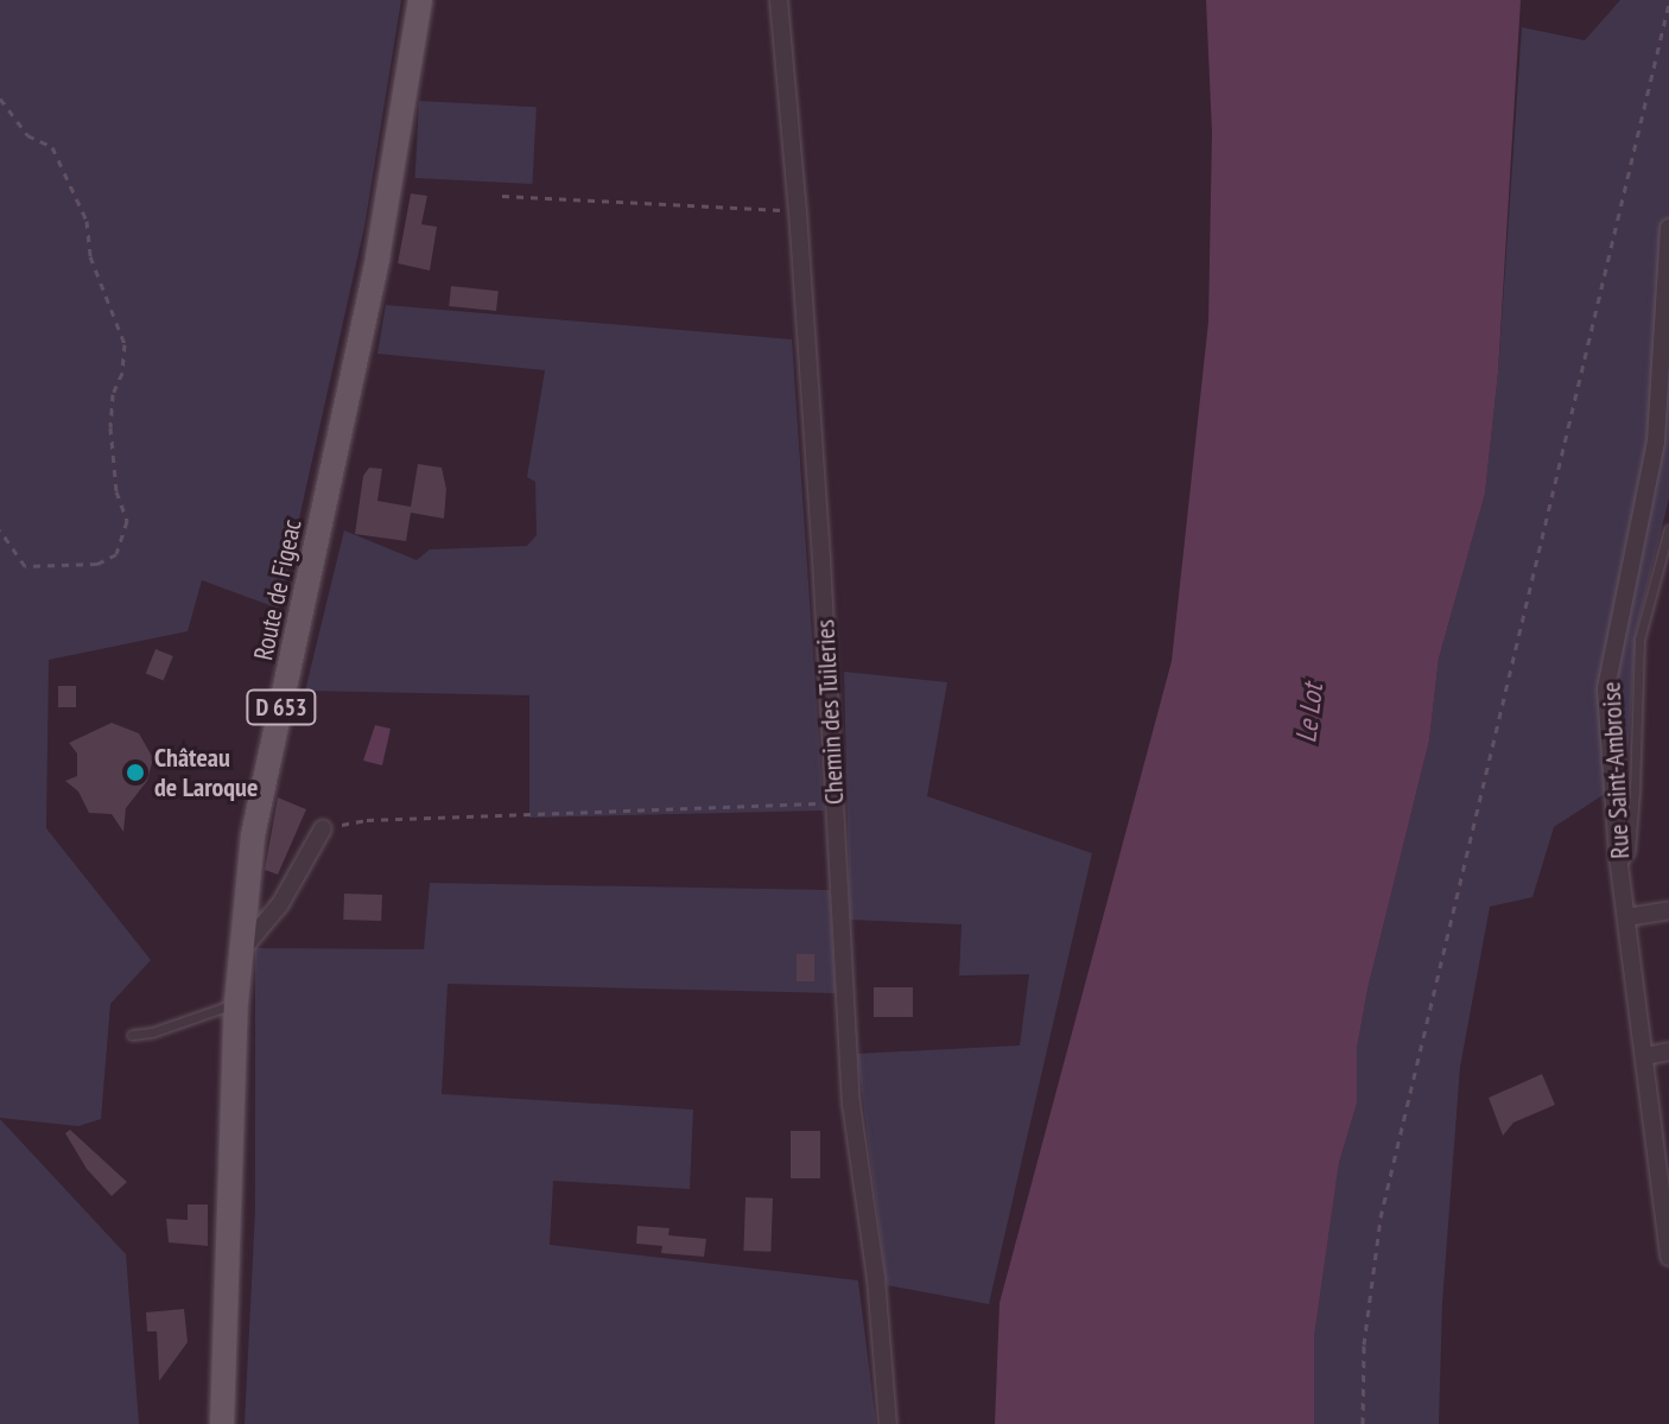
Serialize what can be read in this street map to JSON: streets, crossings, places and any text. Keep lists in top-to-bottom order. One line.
{"streets":{"main road":["Route de Figeac","D 653"],"street":["Chemin des Tuileries","Rue Saint-Ambroise"]},"water":["Le Lot"],"places":["Château de Laroque"]}
